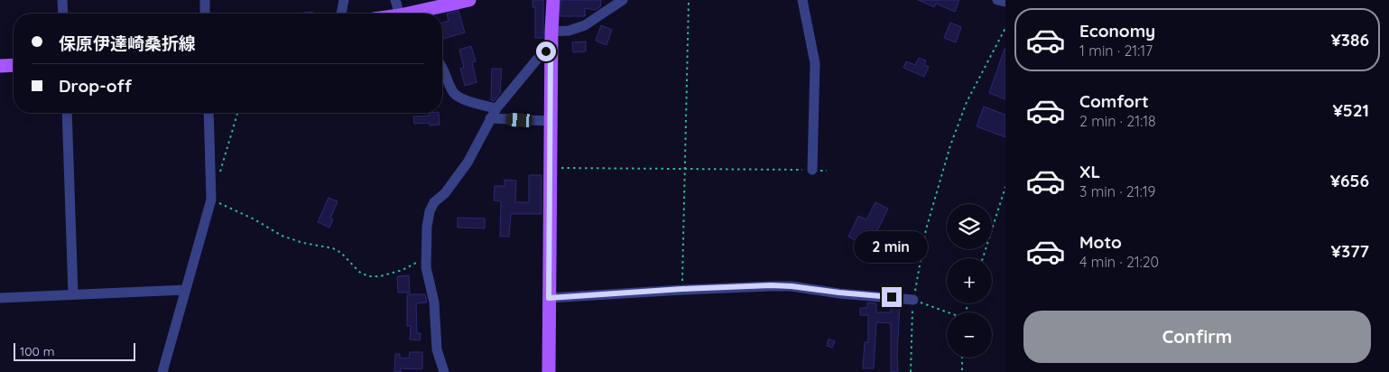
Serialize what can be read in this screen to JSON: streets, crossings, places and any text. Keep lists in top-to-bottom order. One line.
{"scale_bar":"100 m","page":{"list":[{"name":"Economy","note":"1 min · 21:17","value":"¥386"},{"name":"Comfort","note":"2 min · 21:18","value":"¥521"},{"name":"XL","note":"3 min · 21:19","value":"¥656"},{"name":"Moto","note":"4 min · 21:20","value":"¥377"}],"banner":["保原伊達崎桑折線","Drop-off"],"map_buttons":["+","−"],"bubble":"2 min","buttons":"Confirm","scale":"100 m"}}
